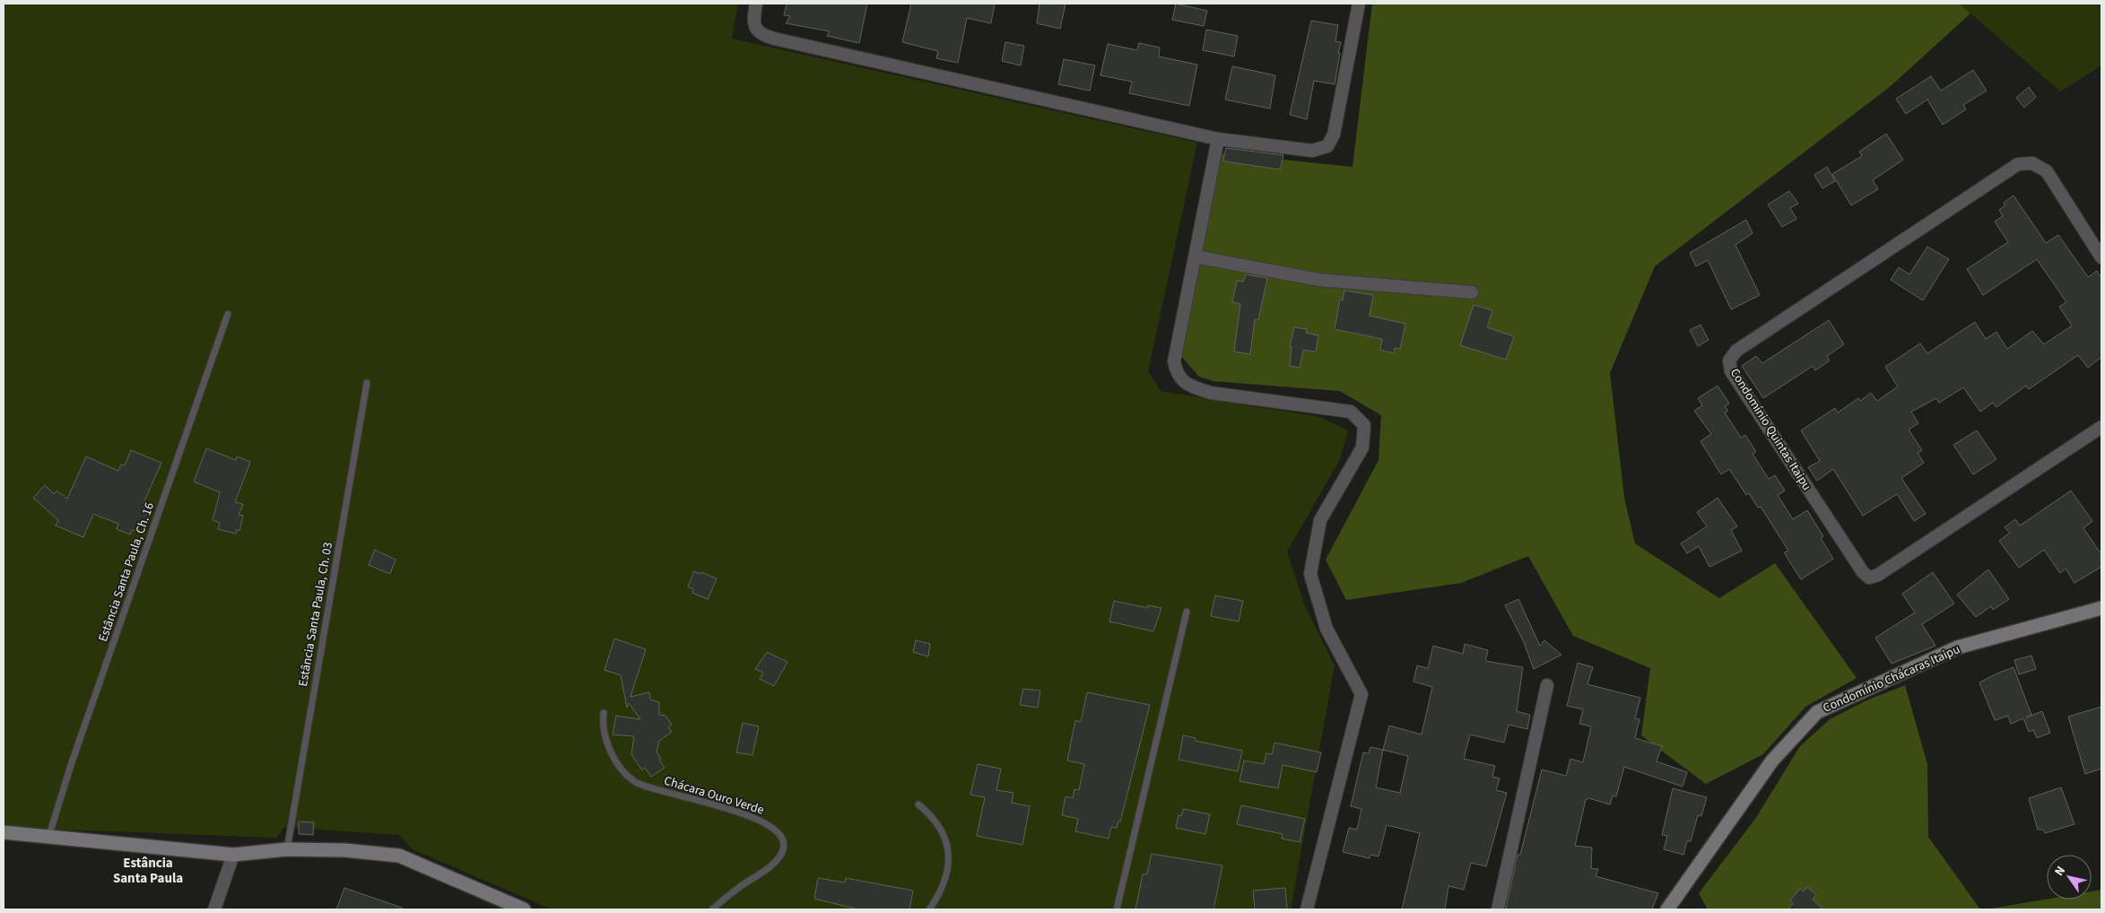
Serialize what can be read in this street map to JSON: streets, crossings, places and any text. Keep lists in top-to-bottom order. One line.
{"streets":{"street":["Condomínio Quintas Itaipu","Condomínio Chácaras Itaipu"],"lane":["Estância Santa Paula, Ch. 16","Estância Santa Paula, Ch. 03","Chácara Ouro Verde"]},"districts":["Estância Santa Paula"],"north":"top left"}
